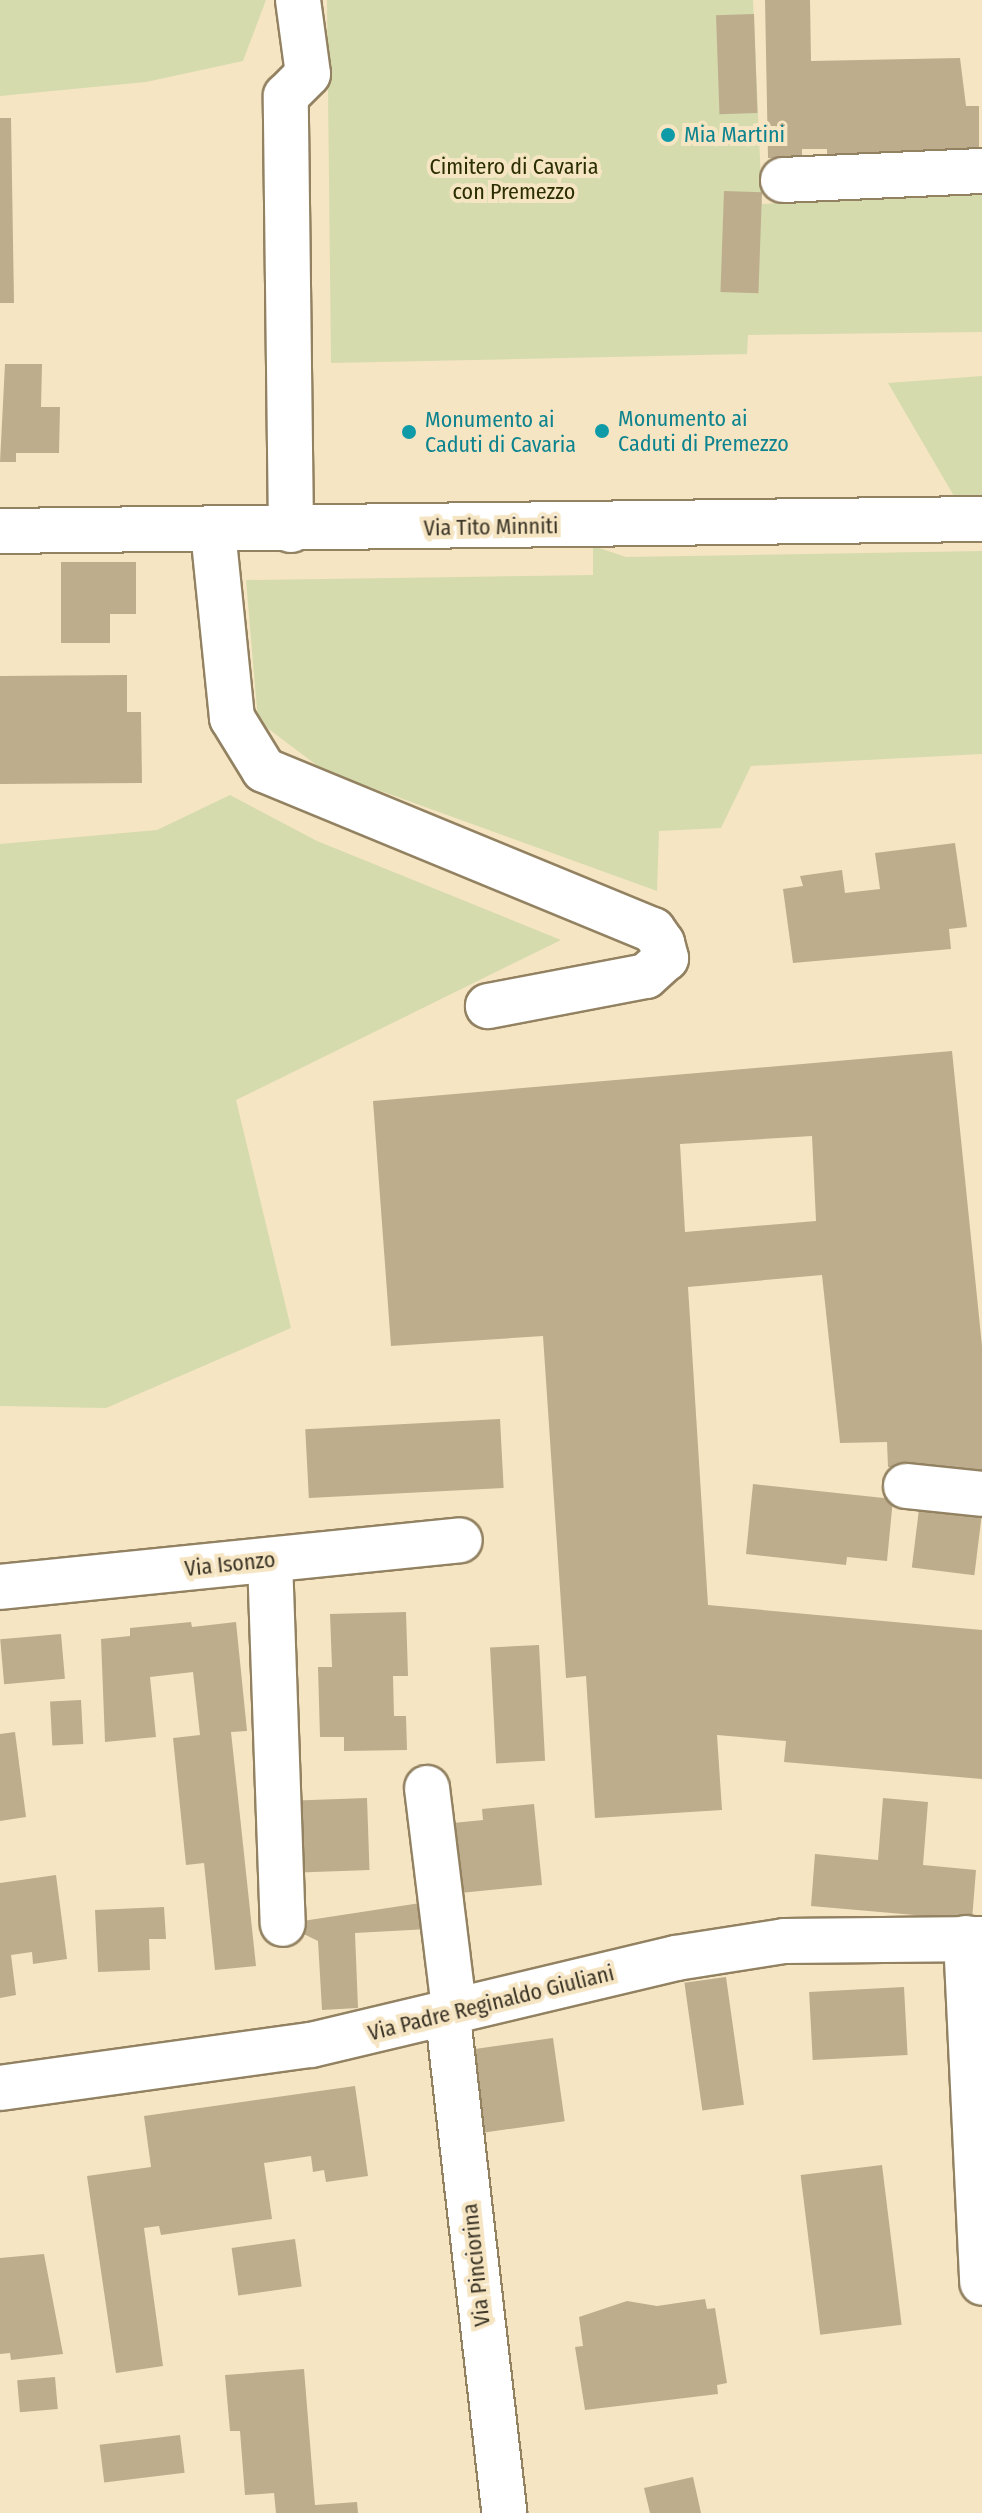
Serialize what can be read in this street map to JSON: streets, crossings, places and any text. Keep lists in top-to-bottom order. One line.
{"streets":{"street":["Via Tito Minniti","Via Isonzo","Via Padre Reginaldo Giuliani","Via Pinciorina"]},"crossings":[["Via Padre Reginaldo Giuliani","Via Pinciorina"]],"parks":["Cimitero di Cavaria con Premezzo"],"places":["Mia Martini","Monumento ai Caduti di Premezzo","Monumento ai Caduti di Cavaria"]}
